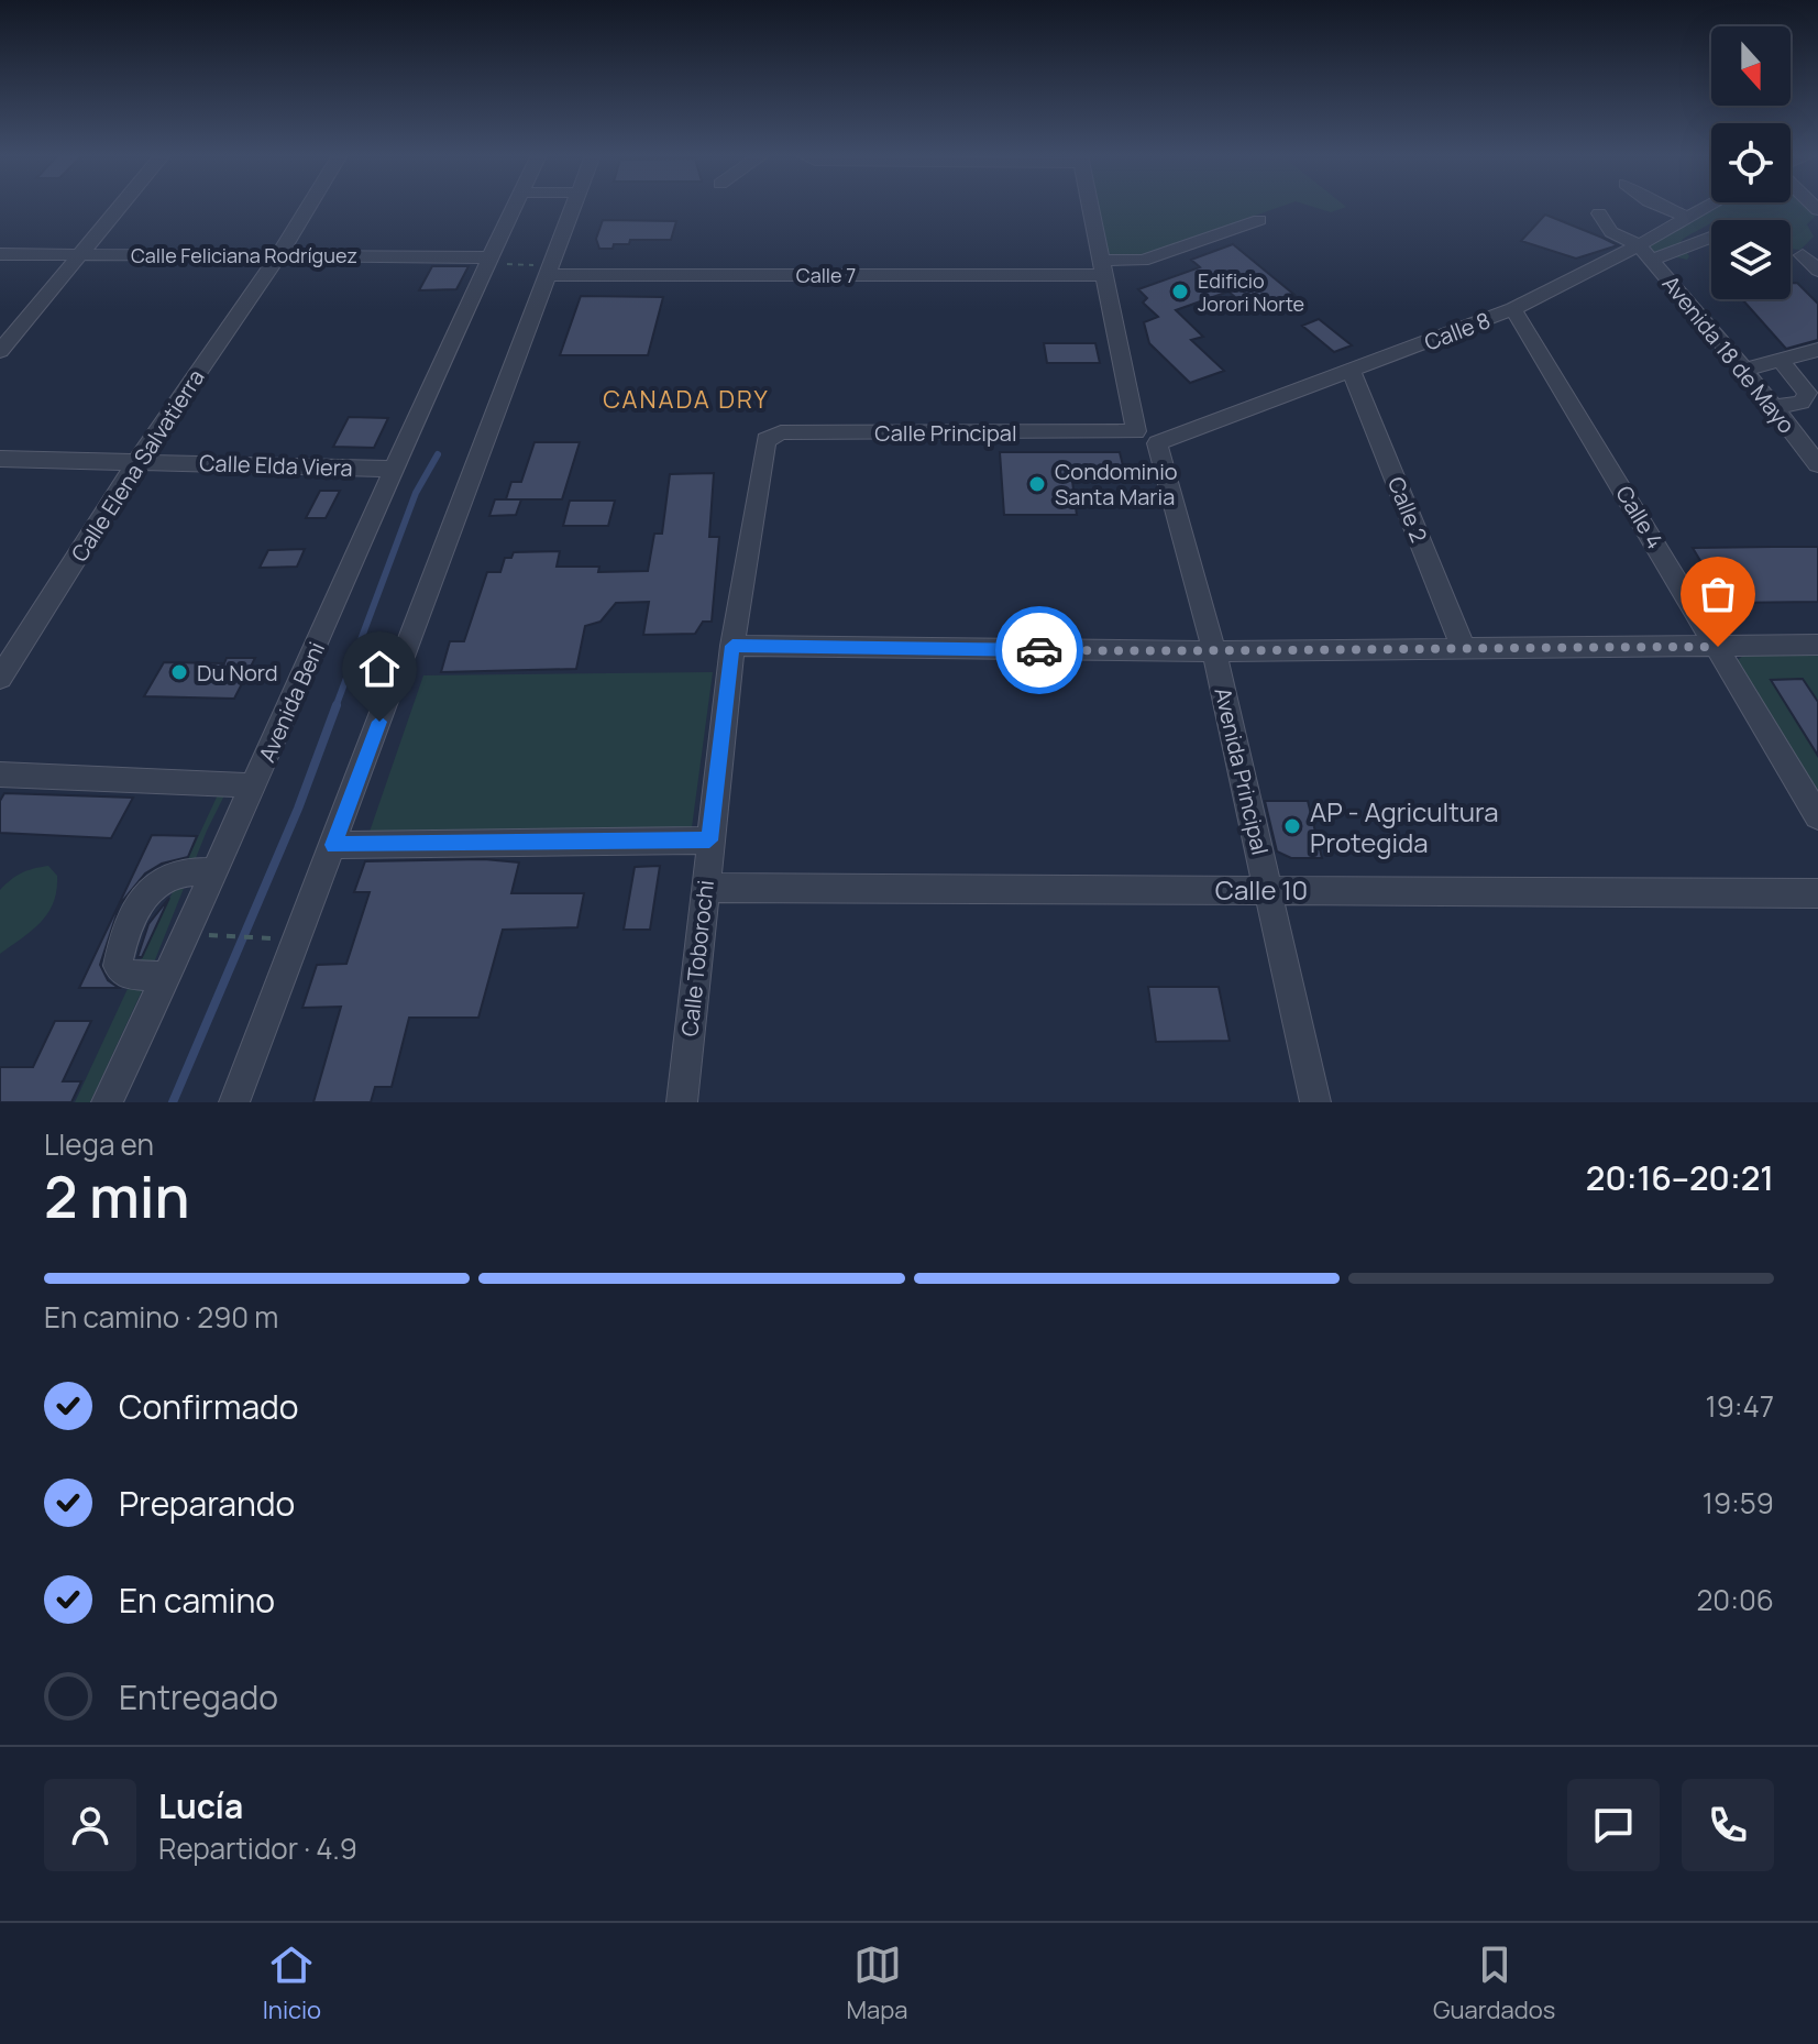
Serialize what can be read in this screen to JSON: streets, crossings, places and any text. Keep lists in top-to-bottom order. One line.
{"streets":{"street":["Calle Feliciana Rodríguez","Calle 7","Calle 8","Avenida 18 de Mayo","Calle Principal","Calle Elena Salvatierra","Calle Elda Viera","Calle 2","Calle 4","Avenida Beni","Avenida Principal","Calle 10","Calle Toborochi"]},"crossings":[["Calle Feliciana Rodríguez","Calle Elena Salvatierra"],["Calle Feliciana Rodríguez","Avenida Beni"],["Calle 7","Avenida Principal"],["Calle 8","Avenida 18 de Mayo"],["Calle 8","Calle Principal"],["Calle 8","Calle 2"],["Calle 8","Calle 4"],["Calle 8","Avenida Principal"],["Calle Principal","Avenida Principal"],["Calle Principal","Calle Toborochi"],["Calle Elena Salvatierra","Calle Elda Viera"],["Calle Elda Viera","Avenida Beni"],["Avenida Principal","Calle 10"],["Calle 10","Calle Toborochi"]],"districts":["CANADA DRY"],"places":["Edificio Jorori Norte","Condominio Santa Maria","Du Nord","AP - Agricultura Protegida"],"north":"bottom","page":{"heading":["2 min","Llega en","20:16–20:21"],"panel":["Lucía","Repartidor · 4.9"],"bar":"En camino · 290 m","list":[["Confirmado","19:47"],["Preparando","19:59"],["En camino","20:06"],"Entregado"],"tabs":["Inicio","Mapa","Guardados"]}}
